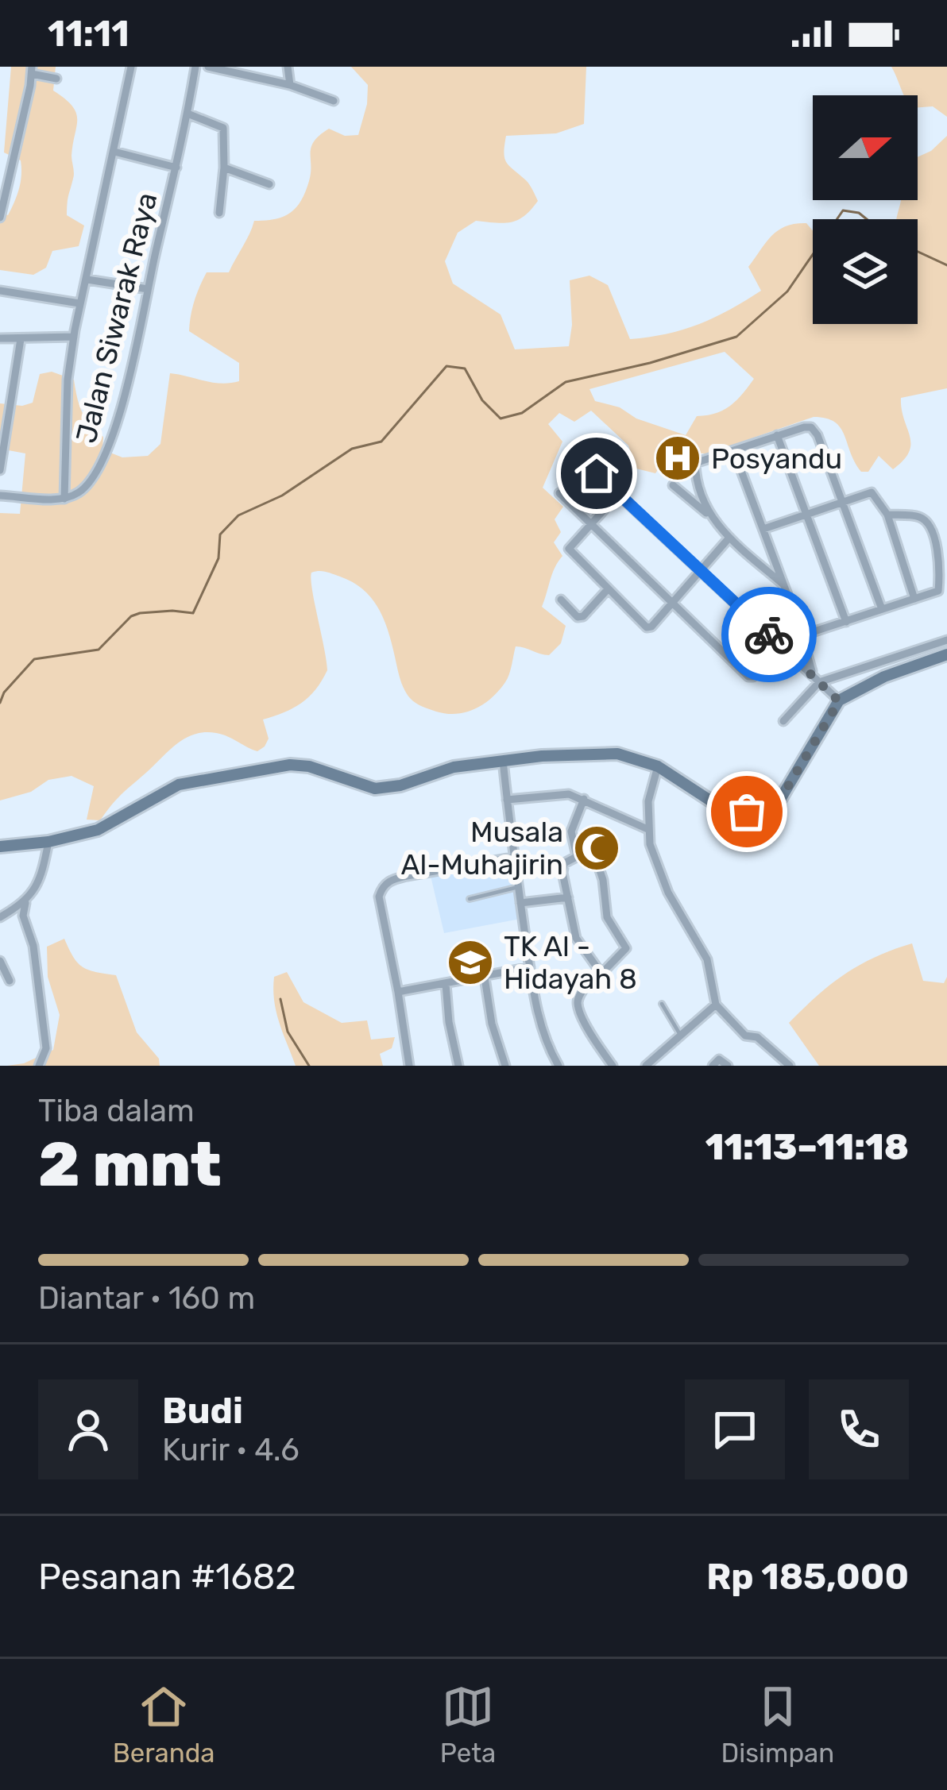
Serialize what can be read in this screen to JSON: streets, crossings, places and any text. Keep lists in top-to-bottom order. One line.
{"streets":{"street":["Jalan Siwarak Raya"]},"places":{"hospital":["Posyandu"],"mosque":["Musala Al-Muhajirin"],"school or university":["TK Al - Hidayah 8"]},"north":"right","page":{"status":"11:11","heading":["2 mnt","Tiba dalam","11:13–11:18"],"panel":["Budi","Kurir · 4.6","Pesanan #1682","Rp 185,000"],"bar":"Diantar · 160 m","tabs":["Beranda","Peta","Disimpan"]}}
